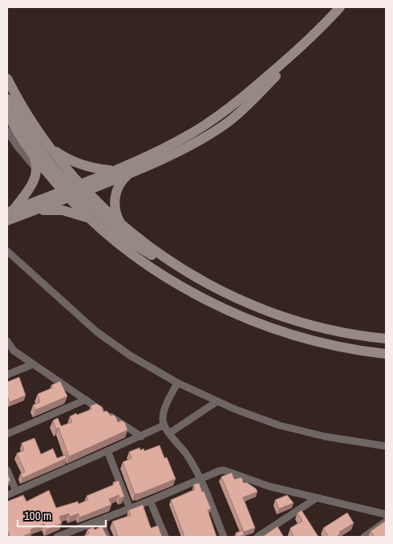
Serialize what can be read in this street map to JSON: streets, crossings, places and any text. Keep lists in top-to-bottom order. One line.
{"scale_bar":"100 m"}
